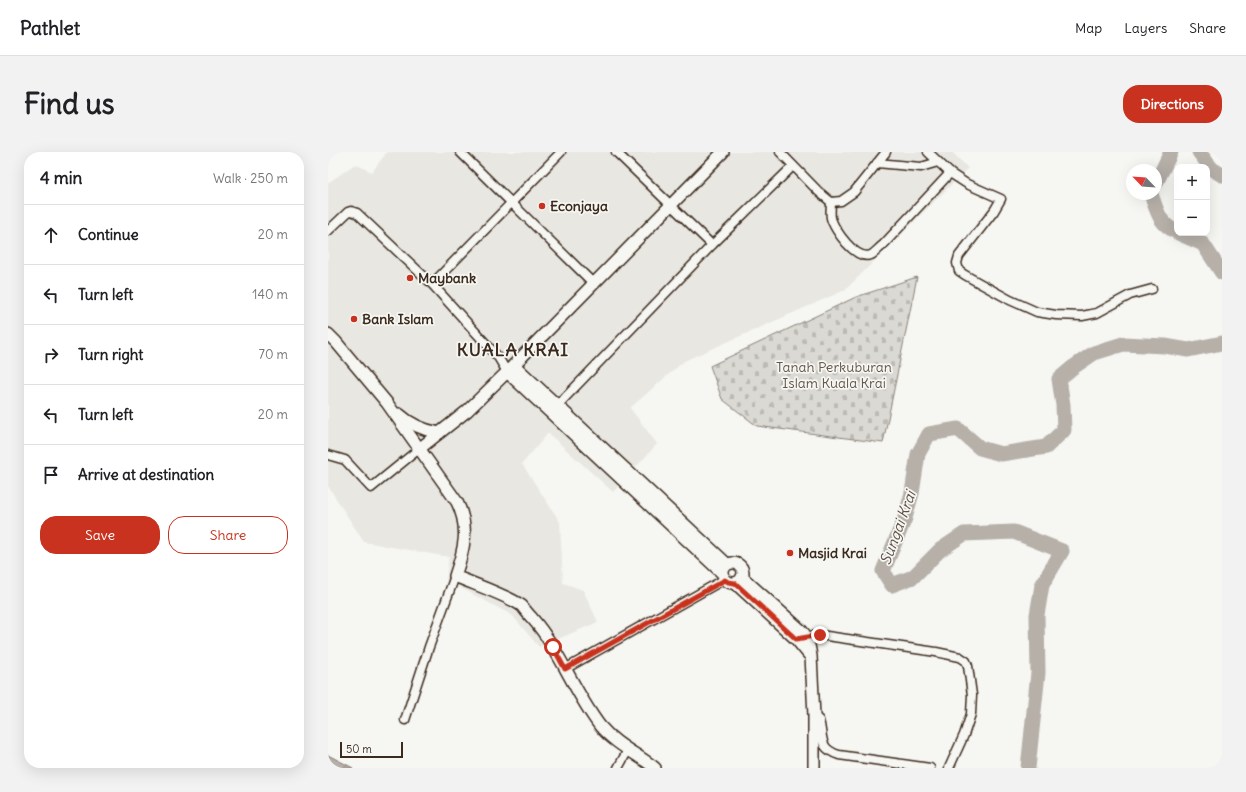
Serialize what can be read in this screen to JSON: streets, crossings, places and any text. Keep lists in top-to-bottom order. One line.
{"districts":["KUALA KRAI"],"water":["Sungai Krai"],"parks":["Tanah Perkuburan Islam Kuala Krai"],"places":["Econjaya","Maybank","Bank Islam","Masjid Krai"],"scale_bar":"50 m","north":"top left","page":{"header":"Pathlet","nav":["Map","Layers","Share"],"buttons":["Directions",["Save","Share"]],"title":"Find us","heading":["4 min","Walk · 250 m"],"map_buttons":["+","−"],"list":[["Continue","20 m"],["Turn left","140 m"],["Turn right","70 m"],["Turn left","20 m"],"Arrive at destination"],"scale":"50 m"}}
